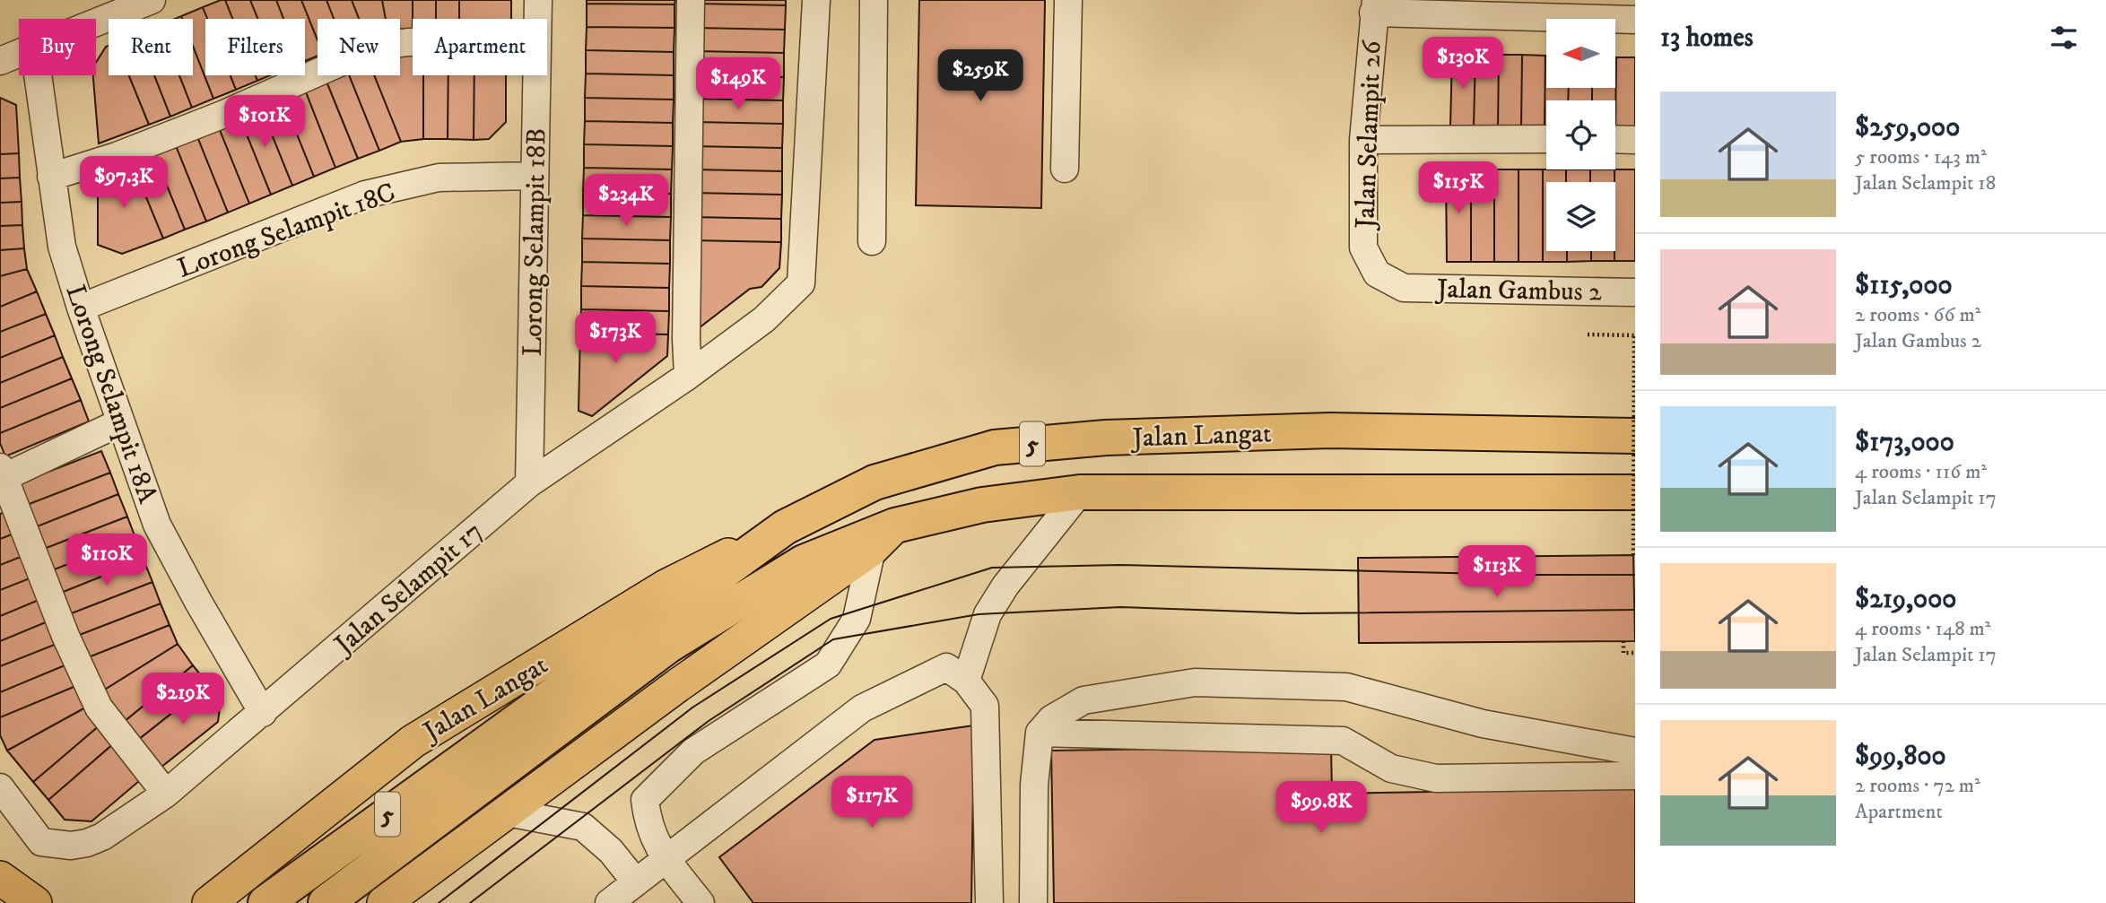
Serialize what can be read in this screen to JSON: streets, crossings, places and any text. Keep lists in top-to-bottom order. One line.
{"streets":{"highway":["Jalan Langat","5"],"street":["Jalan Selampit 26","Lorong Selampit 18C","Lorong Selampit 18B","Jalan Gambus 2","Lorong Selampit 18A","Jalan Selampit 17"]},"crossings":[["Jalan Selampit 26","Jalan Gambus 2"],["Lorong Selampit 18C","Lorong Selampit 18B"],["Lorong Selampit 18C","Lorong Selampit 18A"],["Lorong Selampit 18B","Jalan Selampit 17"],["Lorong Selampit 18A","Jalan Selampit 17"]],"north":"left","page":{"heading":"13 homes","chip":["Buy","Rent","Filters","New","Apartment"],"price":["$130K","$259K","$149K","$101K","$97.3K","$115K","$234K","$173K","$110K","$113K","$219K","$117K","$99.8K"],"list":[{"name":"$259,000","note":"5 rooms · 143 m² · Jalan Selampit 18"},{"name":"$115,000","note":"2 rooms · 66 m² · Jalan Gambus 2"},{"name":"$173,000","note":"4 rooms · 116 m² · Jalan Selampit 17"},{"name":"$219,000","note":"4 rooms · 148 m² · Jalan Selampit 17"},{"name":"$99,800","note":"2 rooms · 72 m² · Apartment"}]}}
